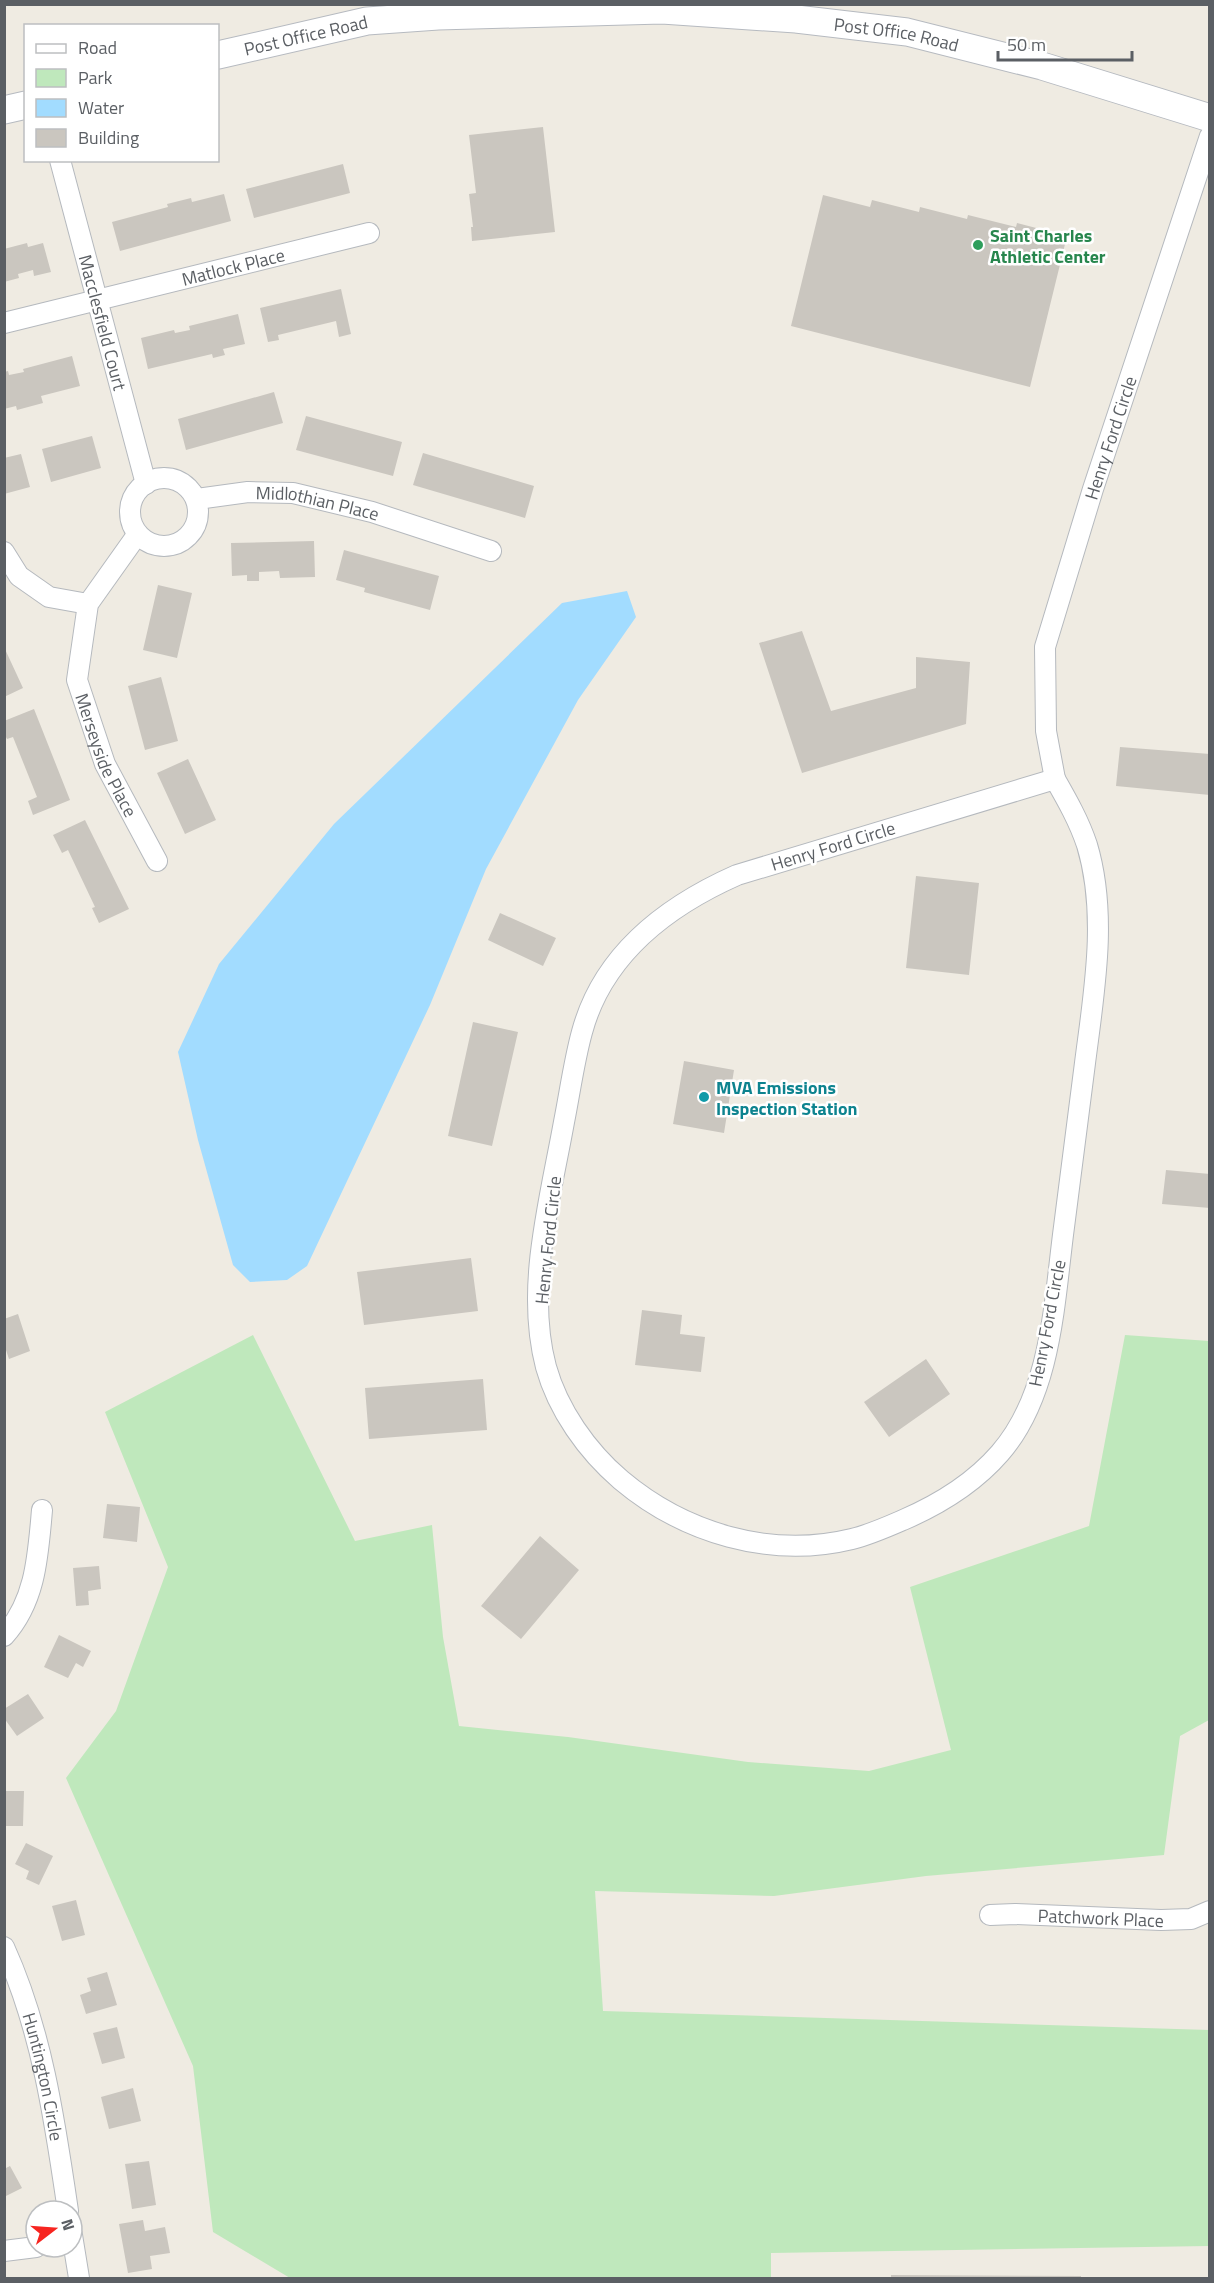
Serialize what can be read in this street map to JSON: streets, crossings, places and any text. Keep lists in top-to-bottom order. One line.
{"streets":{"street":["Post Office Road","Matlock Place","Macclesfield Court","Henry Ford Circle","Midlothian Place","Merseyside Place","Patchwork Place","Huntington Circle"]},"crossings":[["Matlock Place","Macclesfield Court"],["Macclesfield Court","Midlothian Place"],["Macclesfield Court","Merseyside Place"],["Midlothian Place","Merseyside Place"]],"places":["Saint Charles Athletic Center","MVA Emissions Inspection Station"],"legend":["Road","Park","Water","Building"],"scale_bar":"50 m","north":"right"}
